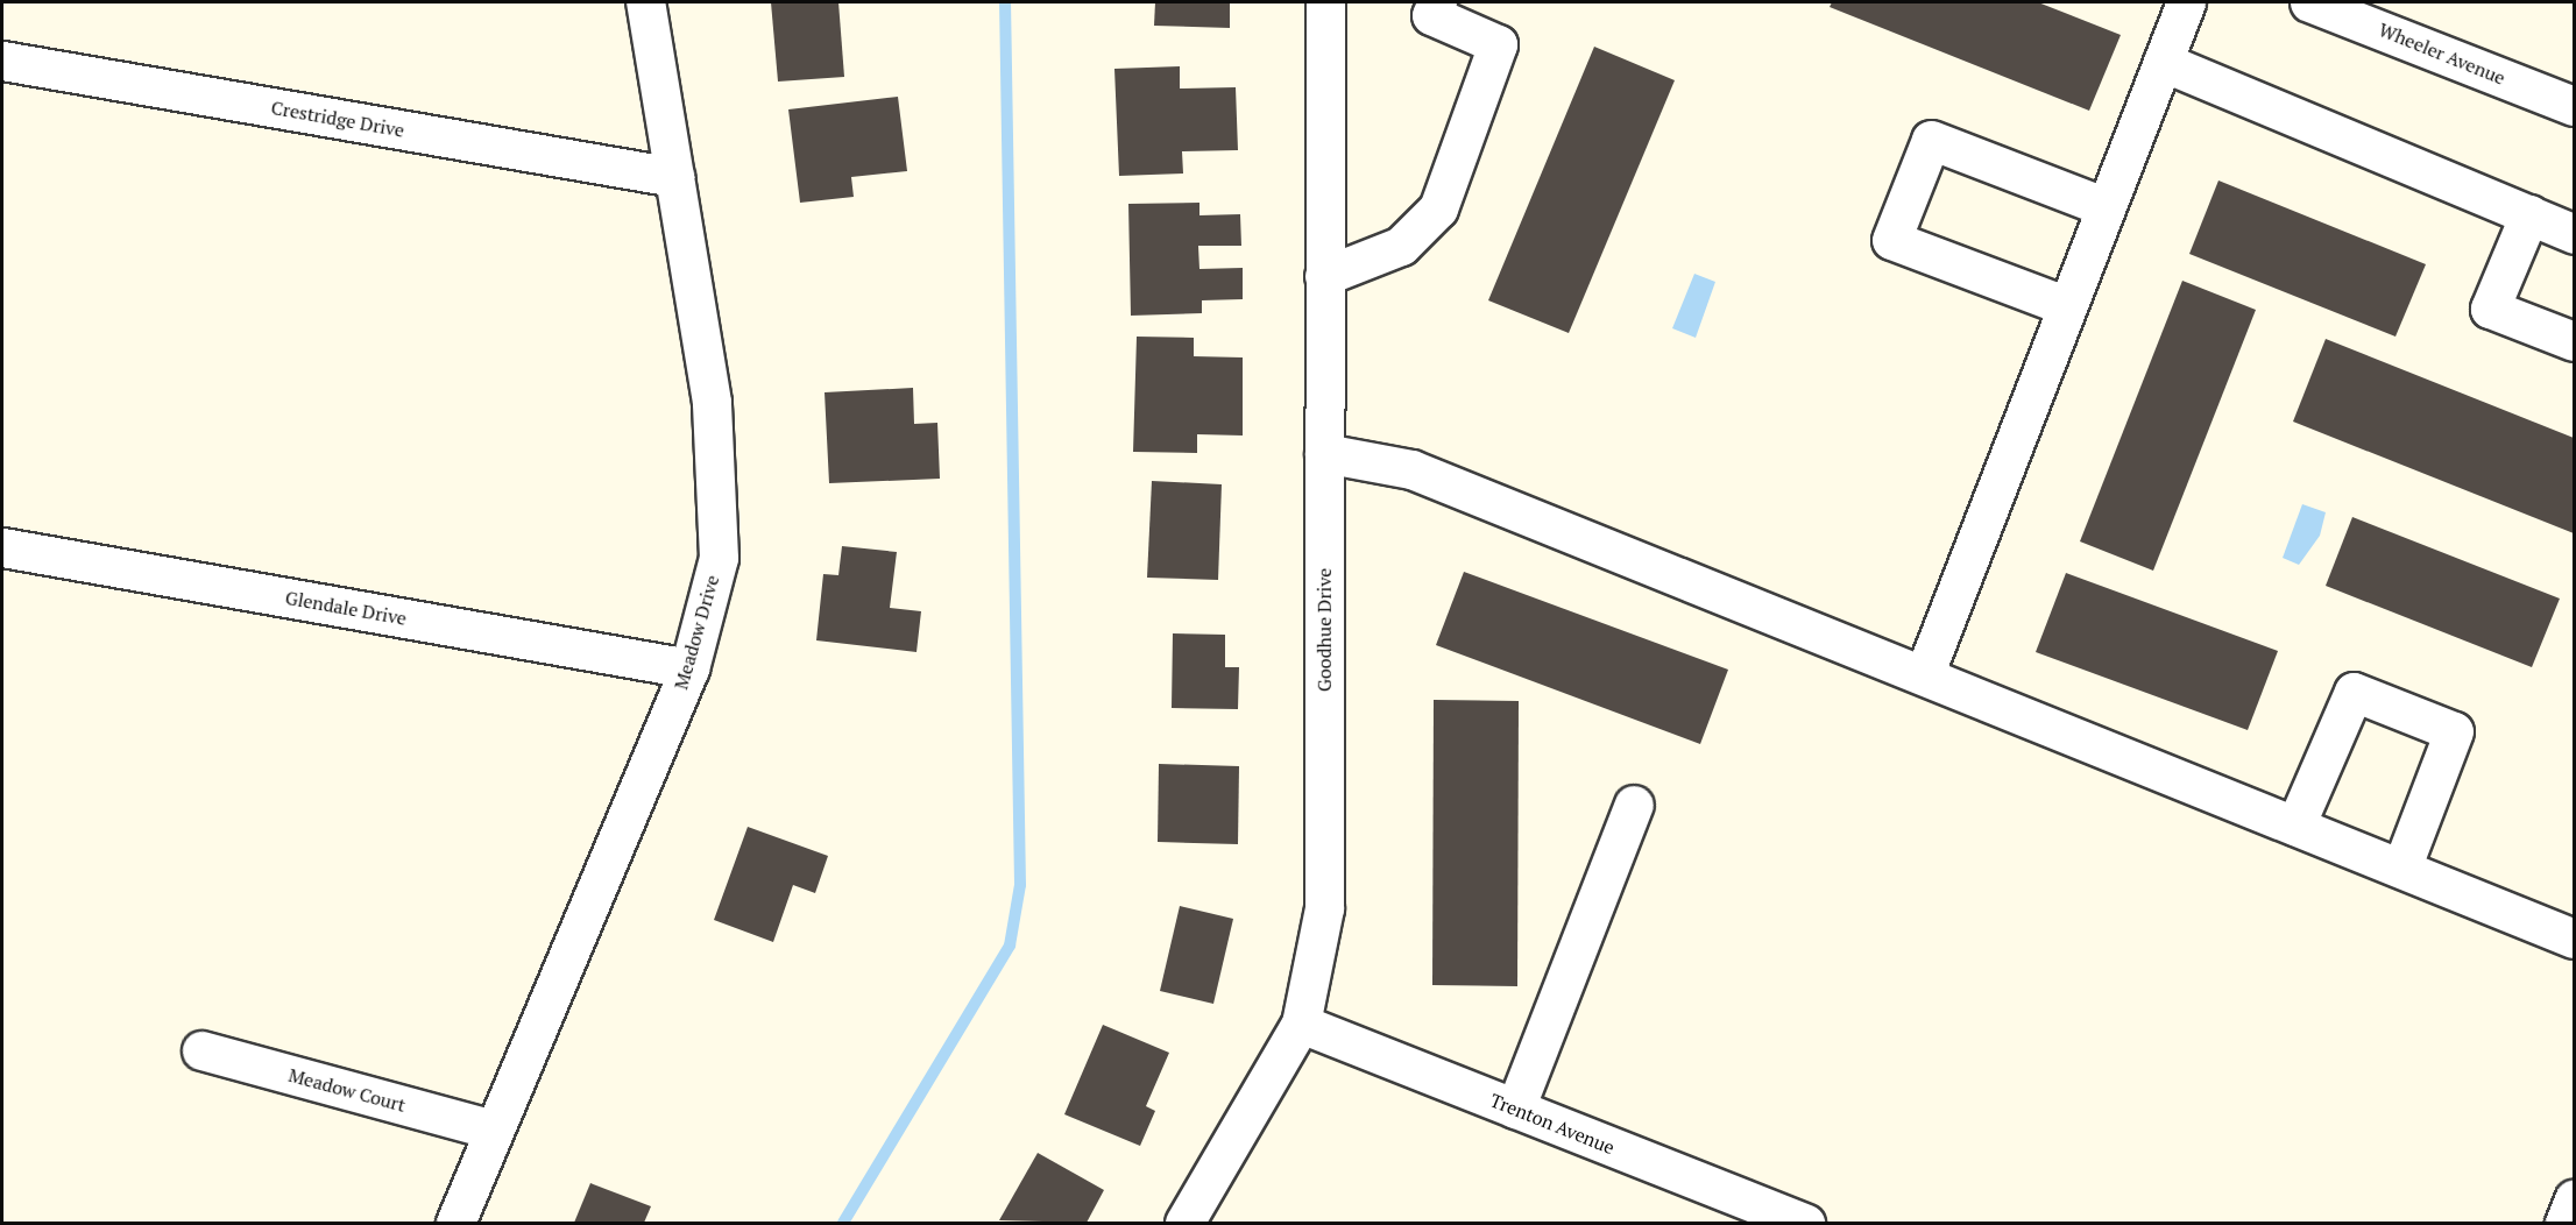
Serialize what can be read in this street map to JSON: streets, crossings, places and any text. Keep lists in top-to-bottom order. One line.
{"streets":{"street":["Wheeler Avenue","Crestridge Drive","Glendale Drive","Goodhue Drive","Meadow Drive","Meadow Court","Trenton Avenue"]},"crossings":[["Crestridge Drive","Meadow Drive"],["Glendale Drive","Meadow Drive"],["Goodhue Drive","Trenton Avenue"],["Meadow Drive","Meadow Court"]]}
